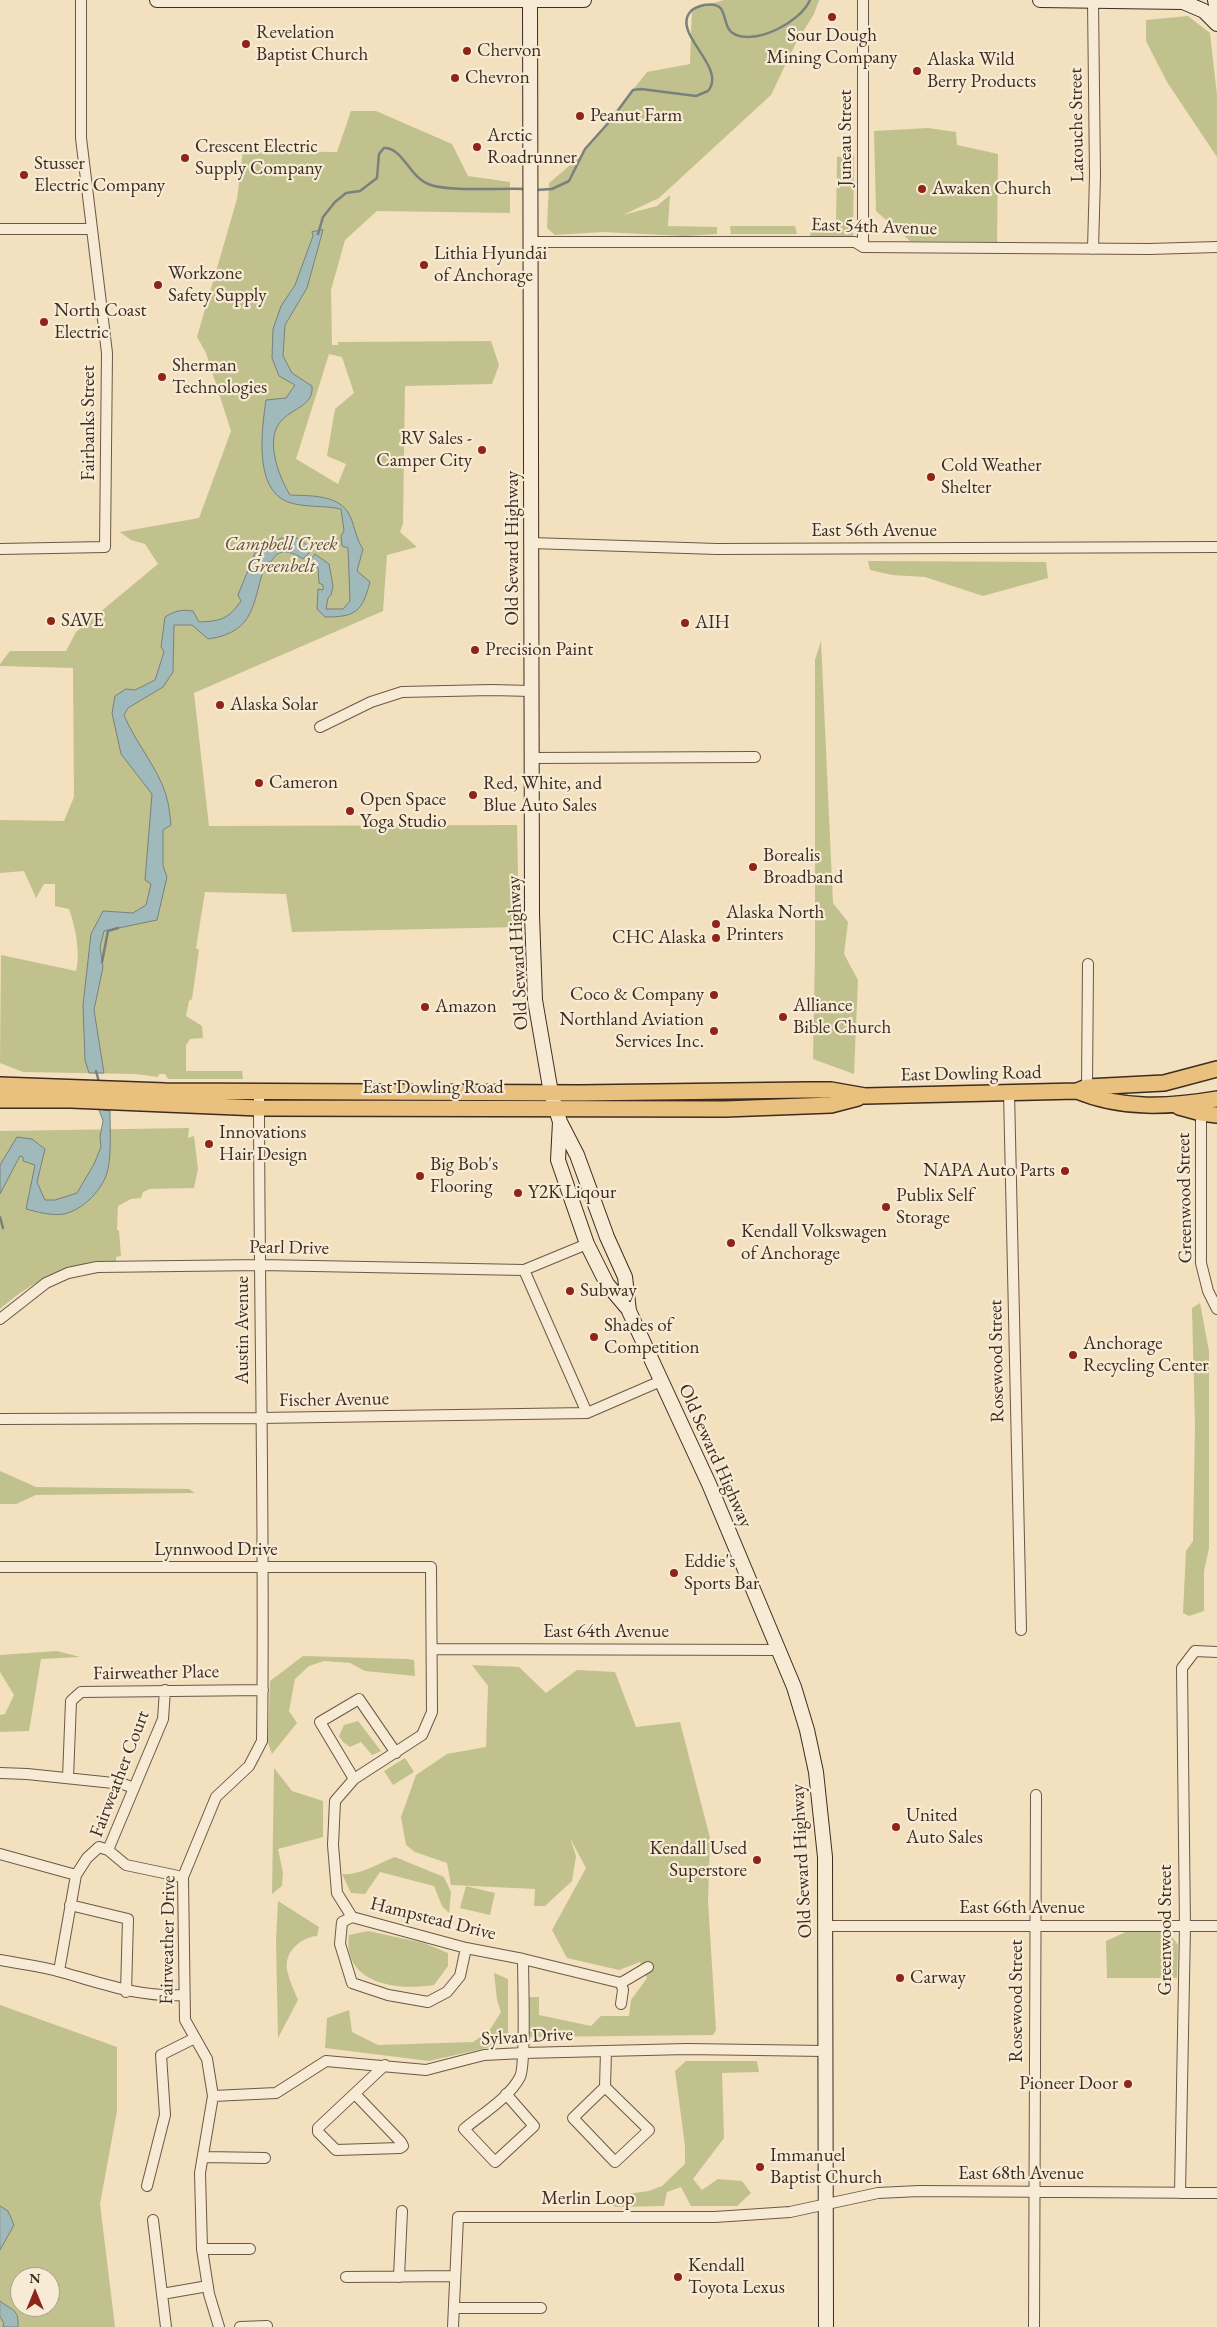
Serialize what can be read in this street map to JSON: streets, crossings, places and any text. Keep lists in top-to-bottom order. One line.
{"streets":{"main road":["Old Seward Highway","East Dowling Road"],"street":["Latouche Street","Juneau Street","East 54th Avenue","Fairbanks Street","East 56th Avenue","Greenwood Street","Pearl Drive","Austin Avenue","Rosewood Street","Fischer Avenue","Lynnwood Drive","East 64th Avenue","Fairweather Place","Fairweather Court","East 66th Avenue","Hampstead Drive","Fairweather Drive","Sylvan Drive","East 68th Avenue","Merlin Loop"]},"crossings":[["Latouche Street","East 54th Avenue"],["Juneau Street","East 54th Avenue"],["East 54th Avenue","Old Seward Highway"],["East 56th Avenue","Old Seward Highway"],["Old Seward Highway","East Dowling Road"],["Old Seward Highway","Pearl Drive"],["Old Seward Highway","Fischer Avenue"],["Old Seward Highway","East 64th Avenue"],["Old Seward Highway","East 66th Avenue"],["Old Seward Highway","Sylvan Drive"],["Old Seward Highway","East 68th Avenue"],["Old Seward Highway","Merlin Loop"],["East Dowling Road","Austin Avenue"],["East Dowling Road","Rosewood Street"],["Greenwood Street","East 66th Avenue"],["Greenwood Street","East 68th Avenue"],["Pearl Drive","Austin Avenue"],["Austin Avenue","Fischer Avenue"],["Austin Avenue","Lynnwood Drive"],["Austin Avenue","Fairweather Drive"],["Rosewood Street","East 66th Avenue"],["Rosewood Street","East 68th Avenue"],["Lynnwood Drive","Hampstead Drive"],["Lynnwood Drive","Fairweather Drive"],["East 64th Avenue","Hampstead Drive"],["Fairweather Place","Fairweather Court"],["Fairweather Place","Fairweather Drive"],["Fairweather Court","Fairweather Drive"],["Fairweather Drive","Sylvan Drive"],["East 68th Avenue","Merlin Loop"]],"parks":["Campbell Creek Greenbelt"],"places":["Sour Dough Mining Company","Revelation Baptist Church","Chervon","Alaska Wild Berry Products","Chevron","Peanut Farm","Arctic Roadrunner","Crescent Electric Supply Company","Stusser Electric Company","Awaken Church","Lithia Hyundai of Anchorage","Workzone Safety Supply","North Coast Electric","Sherman Technologies","RV Sales - Camper City","Cold Weather Shelter","SAVE","AIH","Precision Paint","Alaska Solar","Cameron","Red, White, and Blue Auto Sales","Open Space Yoga Studio","Borealis Broadband","Alaska North Printers","CHC Alaska","Coco & Company","Amazon","Alliance Bible Church","Northland Aviation Services Inc.","Innovations Hair Design","NAPA Auto Parts","Big Bob's Flooring","Y2K Liqour","Publix Self Storage","Kendall Volkswagen of Anchorage","Subway","Shades of Competition","Anchorage Recycling Center","Eddie's Sports Bar","United Auto Sales","Kendall Used Superstore","Carway","Pioneer Door","Immanuel Baptist Church","Kendall Toyota Lexus"],"north":"top"}
